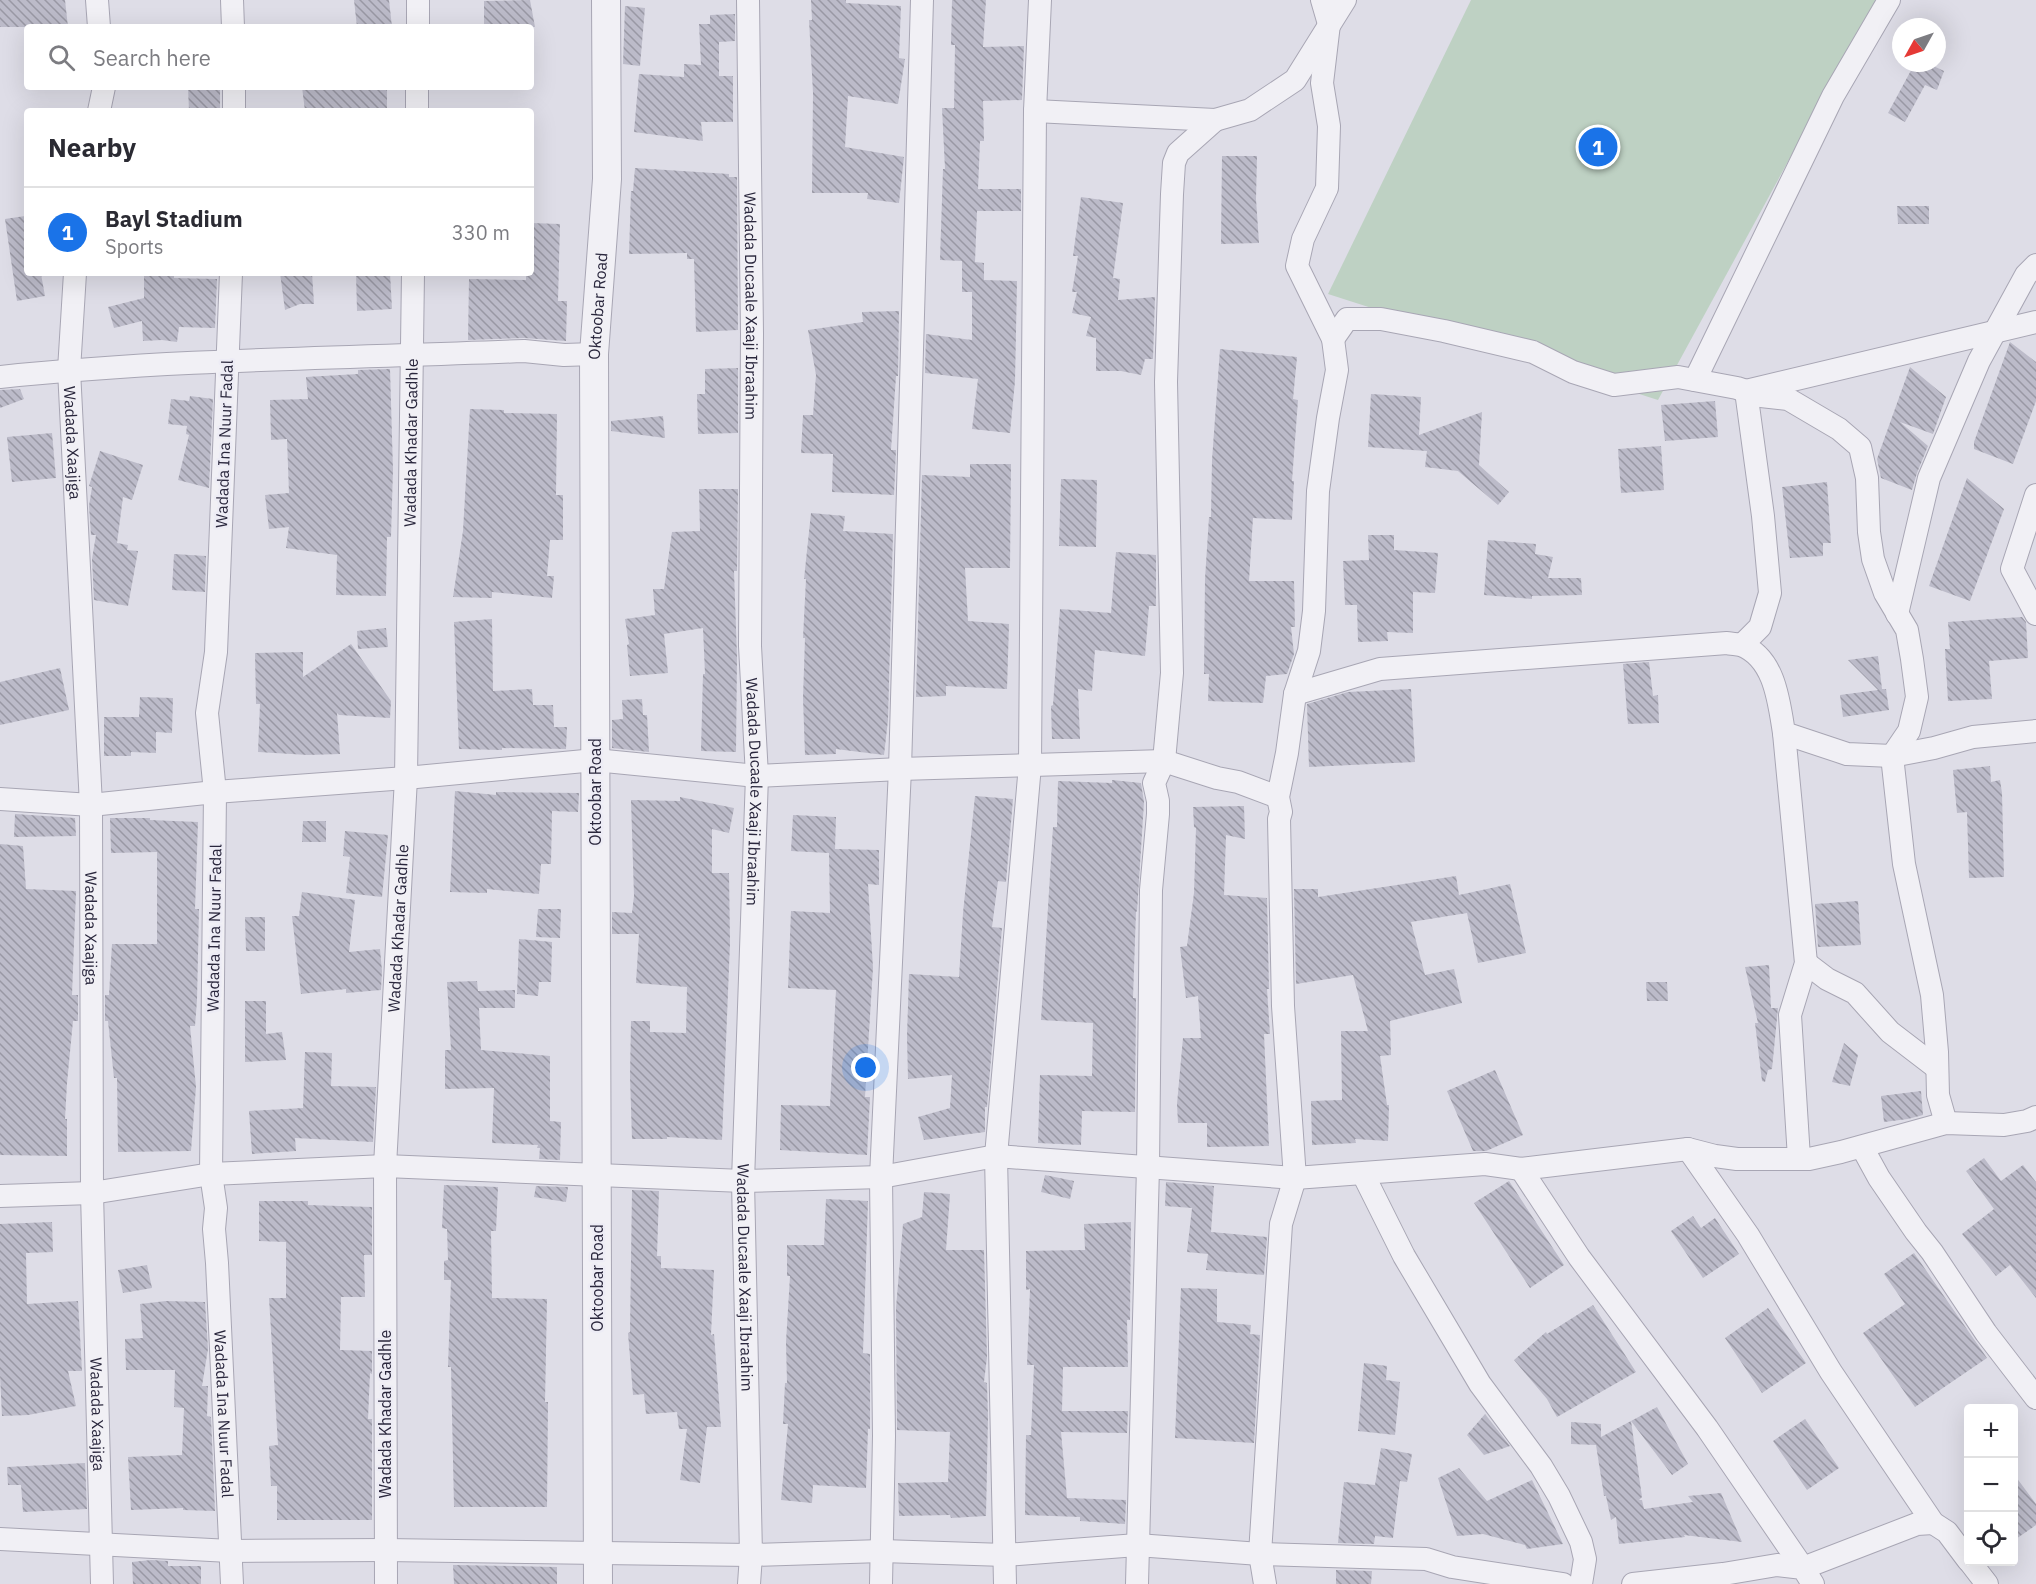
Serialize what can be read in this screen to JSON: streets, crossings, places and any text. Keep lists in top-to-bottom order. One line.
{"streets":{"street":["Oktoobar Road","Wadada Ducaale Xaaji Ibraahim","Wadada Xaajiga","Wadada Khadar Gadhle","Wadada Ina Nuur Fadal"]},"north":"bottom left","page":{"search":"Search here","heading":"Nearby","pins":"1","list":[{"mark":"1","name":"Bayl Stadium","note":"Sports","value":"330 m"}],"map_buttons":["+","−"]}}
